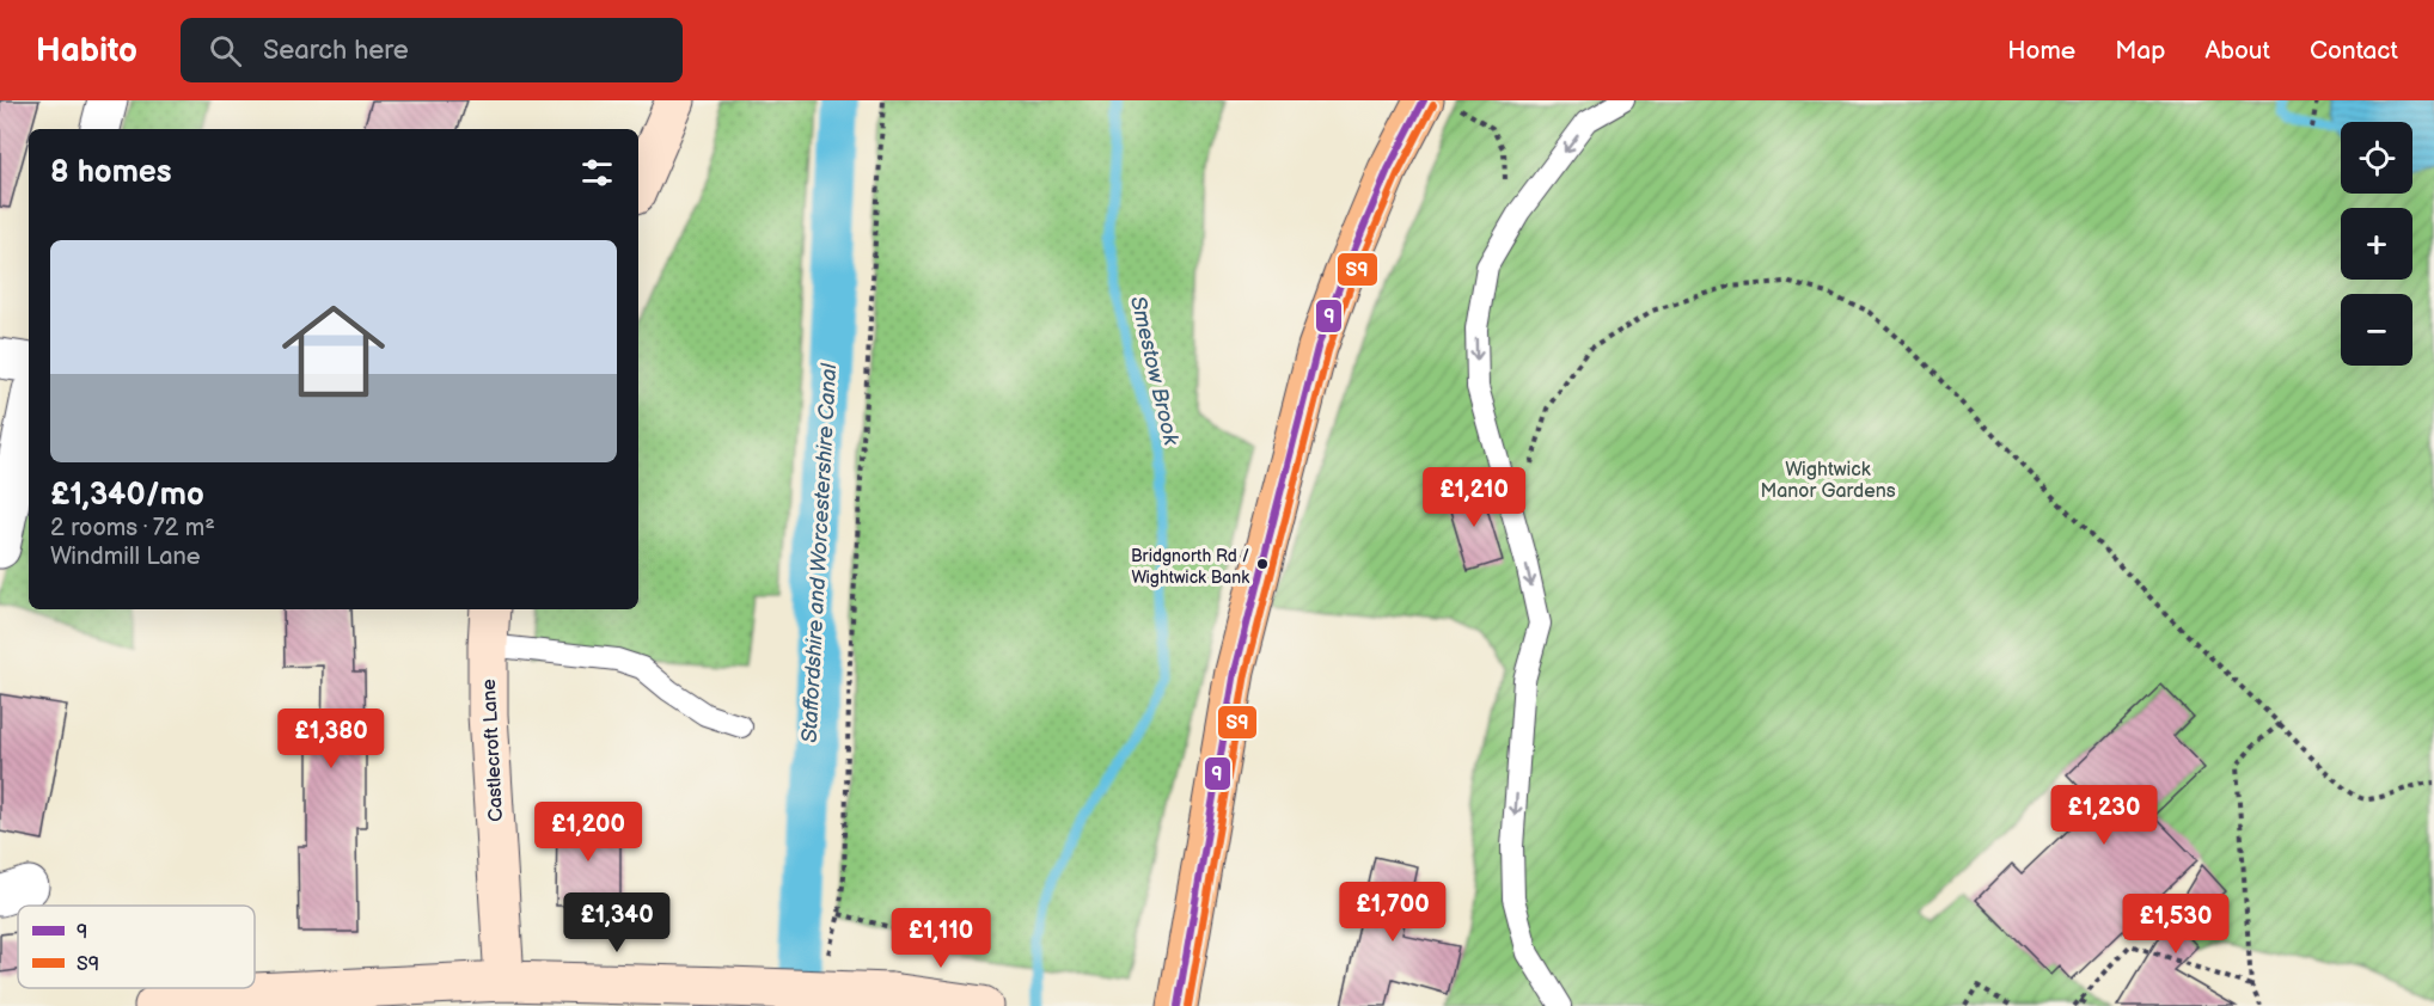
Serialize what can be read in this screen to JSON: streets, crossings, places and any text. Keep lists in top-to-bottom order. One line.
{"streets":{"street":["Castlecroft Lane"]},"water":["Smestow Brook","Staffordshire and Worcestershire Canal"],"parks":["Wightwick Manor Gardens"],"places":["Bridgnorth Rd / Wightwick Bank"],"lines":["transit line 9","transit line S9"],"legend":["9","S9"],"page":{"header":"Habito","search":"Search here","nav":["Home","Map","About","Contact"],"map_buttons":["+","−"],"heading":"8 homes","list":[{"name":"£1,340/mo","note":"2 rooms · 72 m² · Windmill Lane"}],"price":["£1,210","£1,380","£1,230","£1,200","£1,700","£1,340","£1,530","£1,110"]}}
